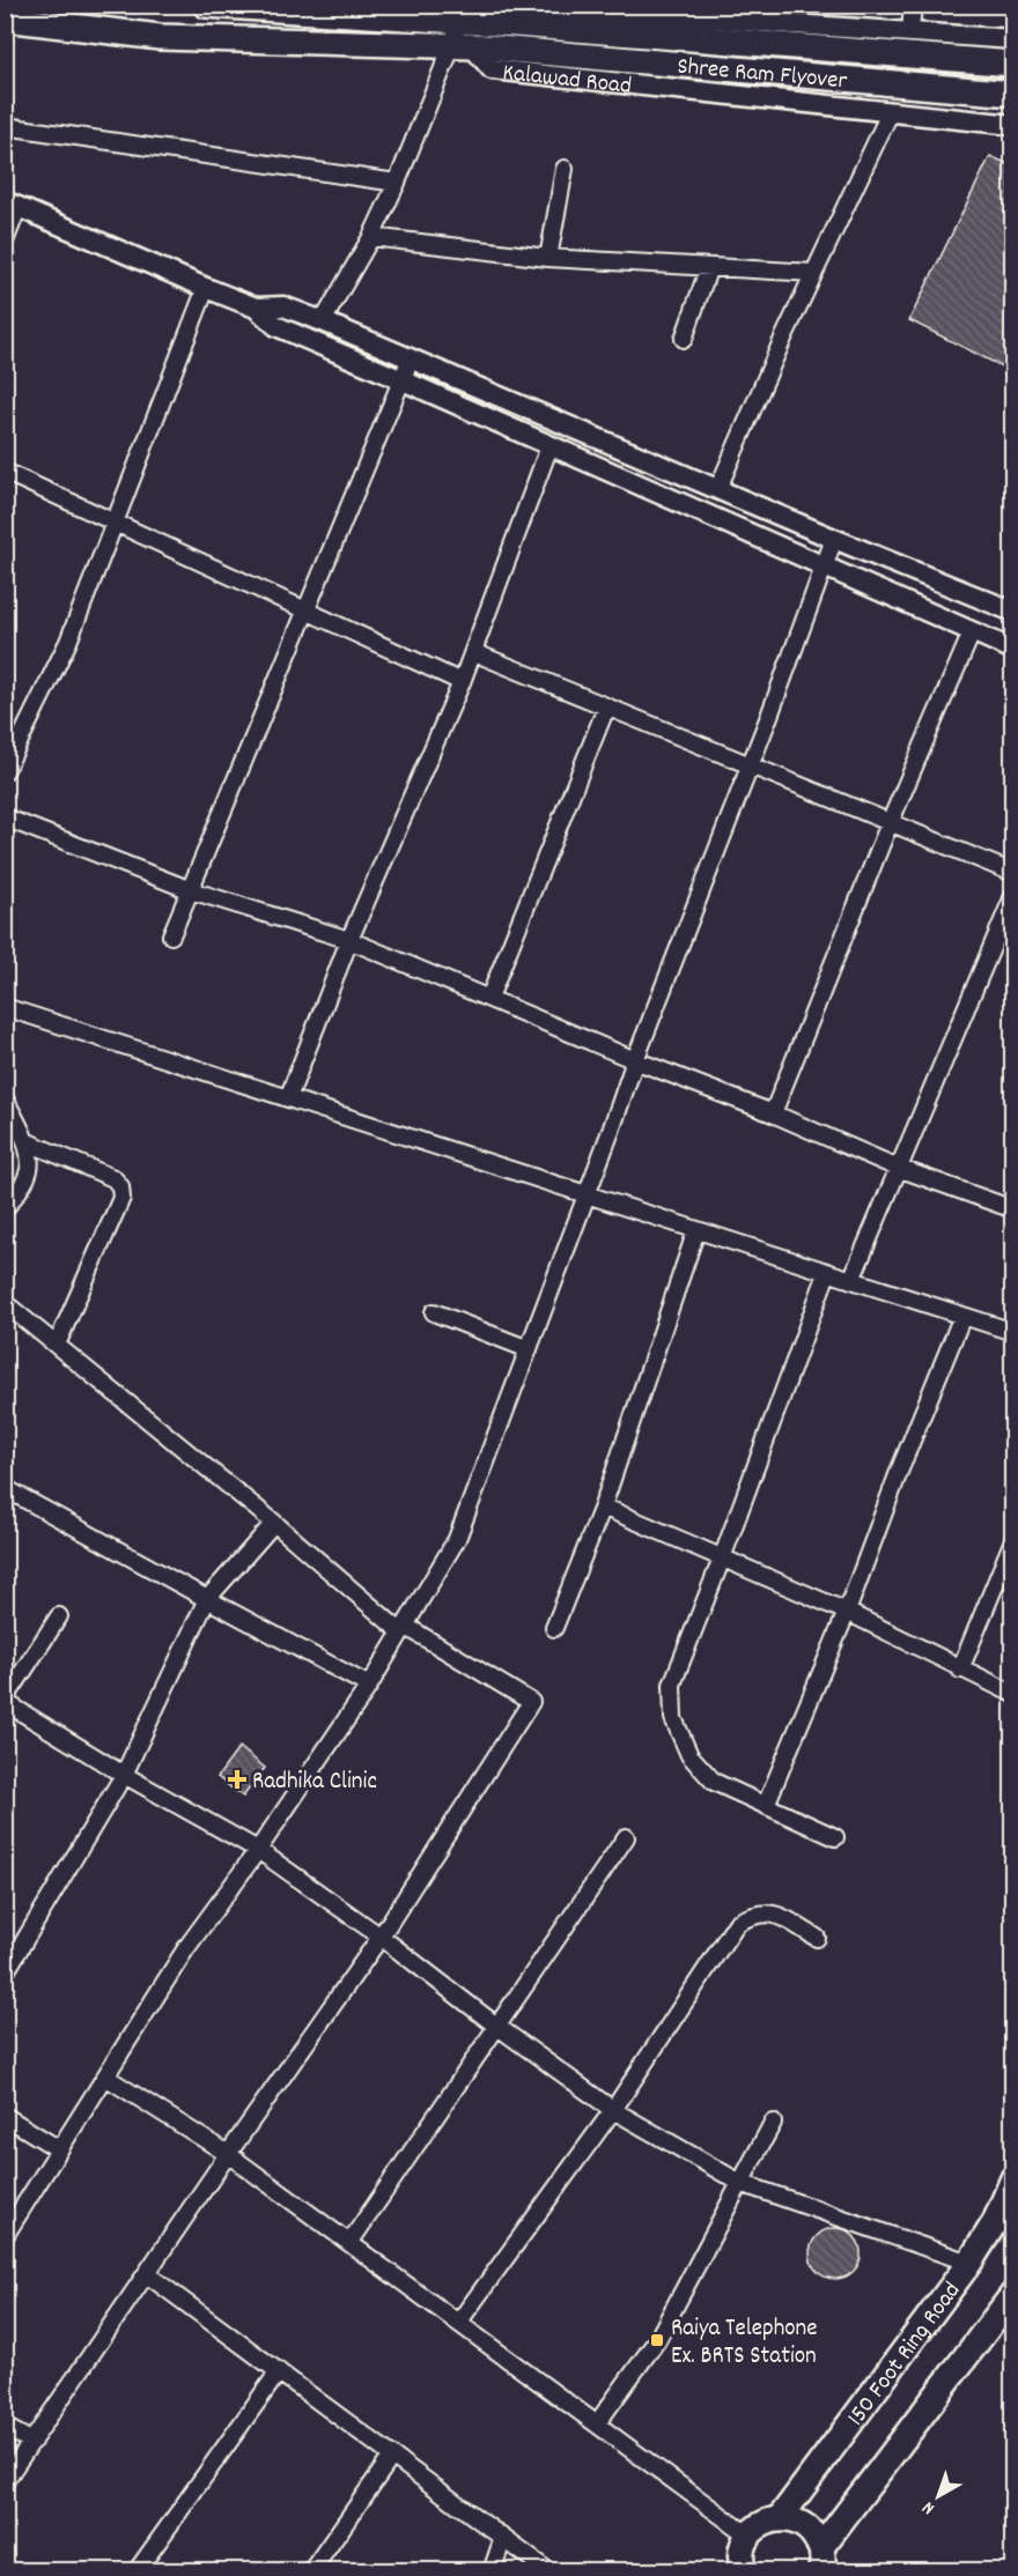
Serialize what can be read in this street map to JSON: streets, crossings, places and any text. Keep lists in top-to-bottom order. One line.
{"streets":{"main road":["Shree Ram Flyover","150 Foot Ring Road"],"street":["Kalawad Road"]},"crossings":[["Shree Ram Flyover","Kalawad Road"]],"places":{"health":["Radhika Clinic"],"transit":["Raiya Telephone Ex. BRTS Station"]},"north":"bottom left"}
